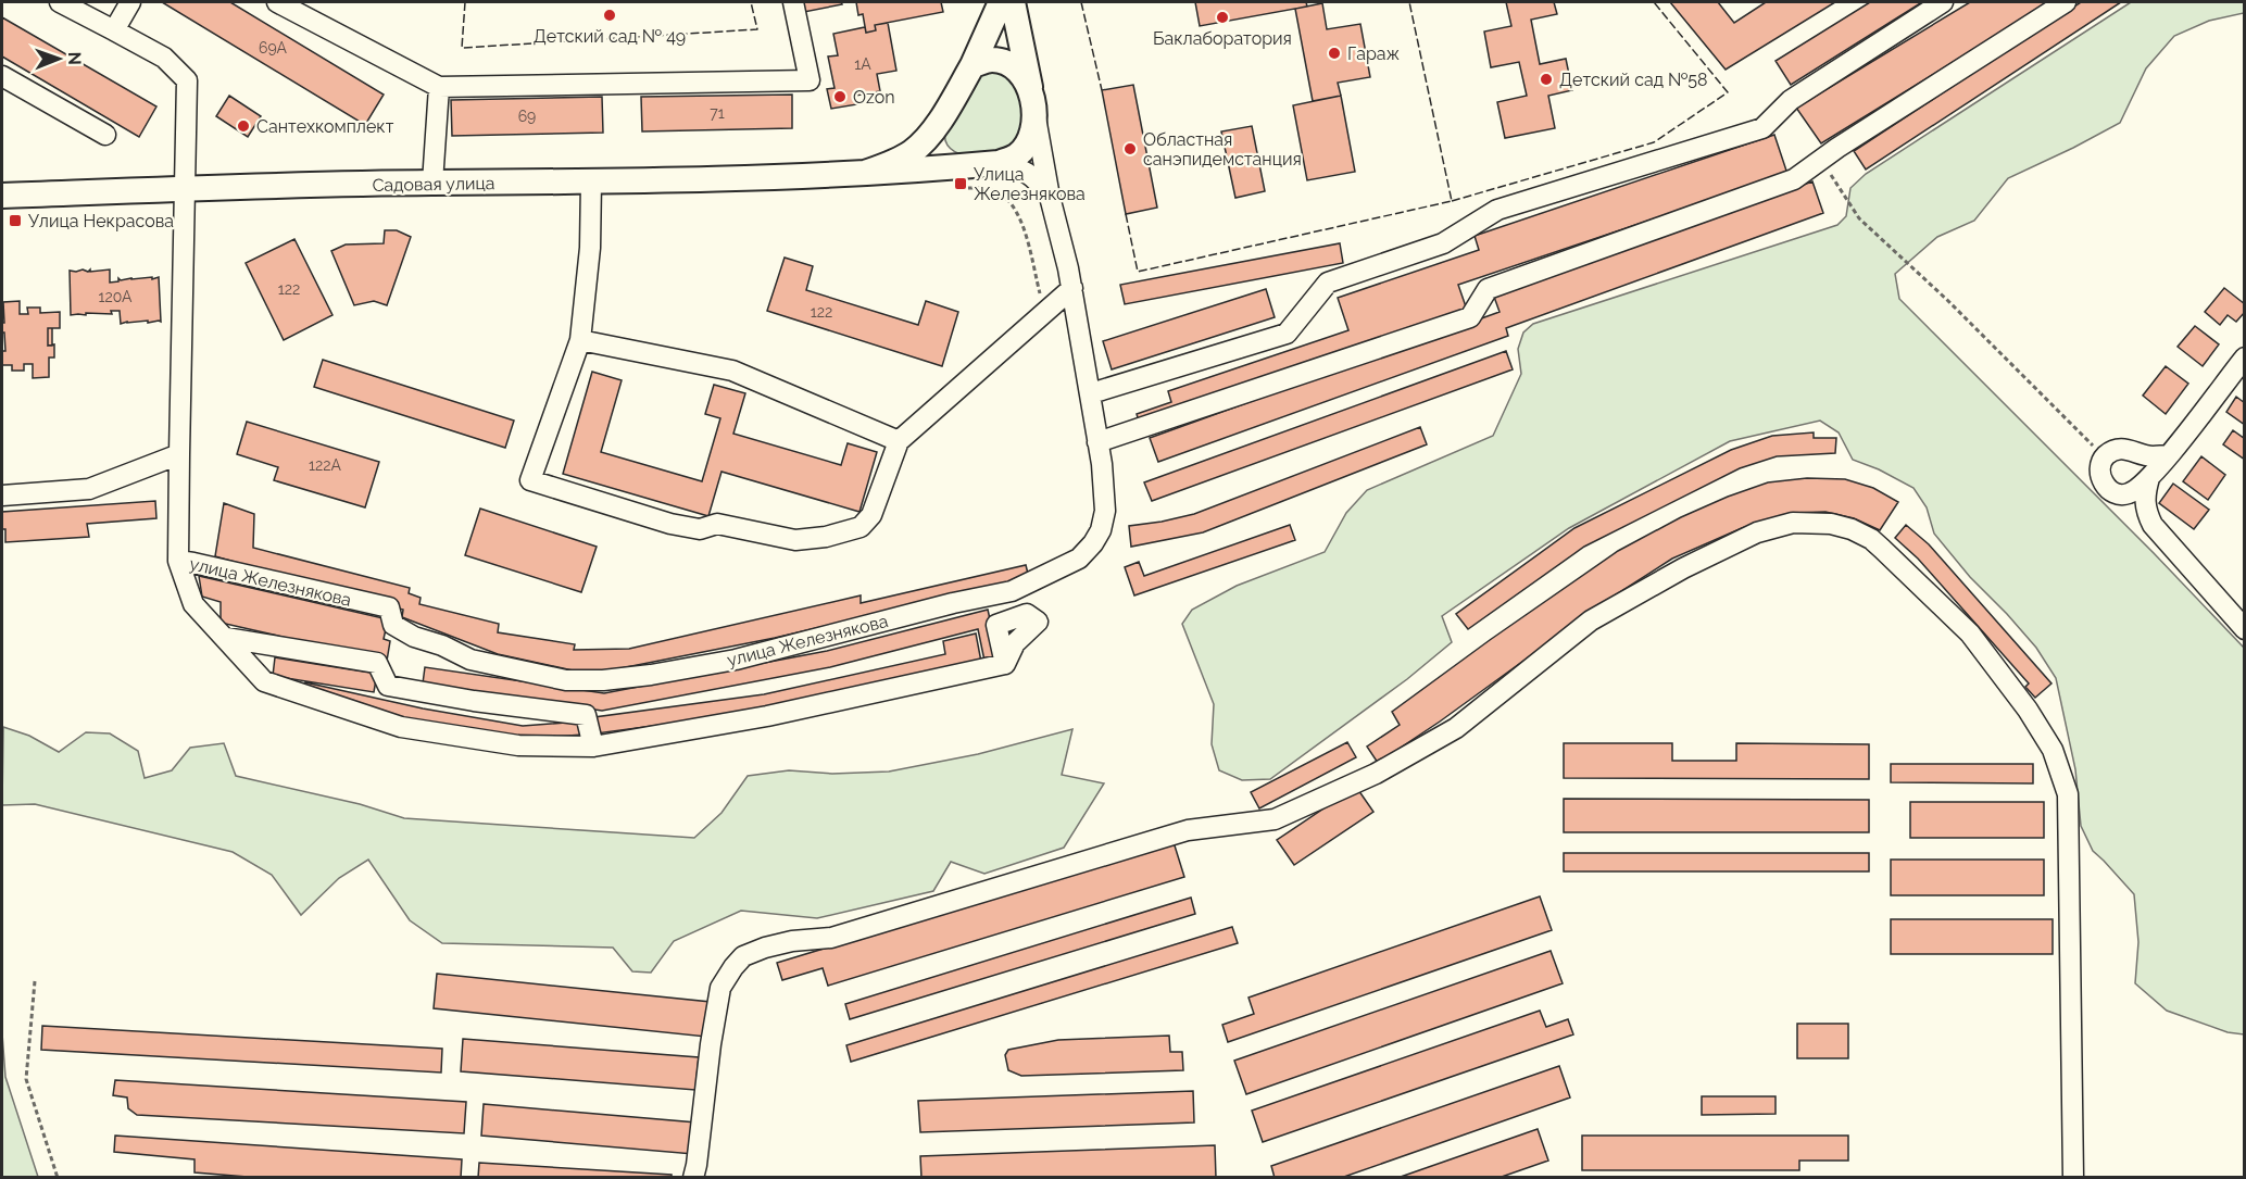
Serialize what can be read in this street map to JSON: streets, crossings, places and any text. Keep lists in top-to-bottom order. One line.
{"streets":{"main road":["Садовая улица"],"street":["улица Железнякова"]},"crossings":[["Садовая улица","улица Железнякова"]],"places":{"other":["Детский сад № 49","Баклаборатория","Гараж","Детский сад №58","Ozon","Сантехкомплект","Областная санэпидемстанция"],"transit":["Улица Железнякова","Улица Некрасова"]},"house_numbers":["69А","1А","71","69","122","120А","122","122А"],"north":"right"}
